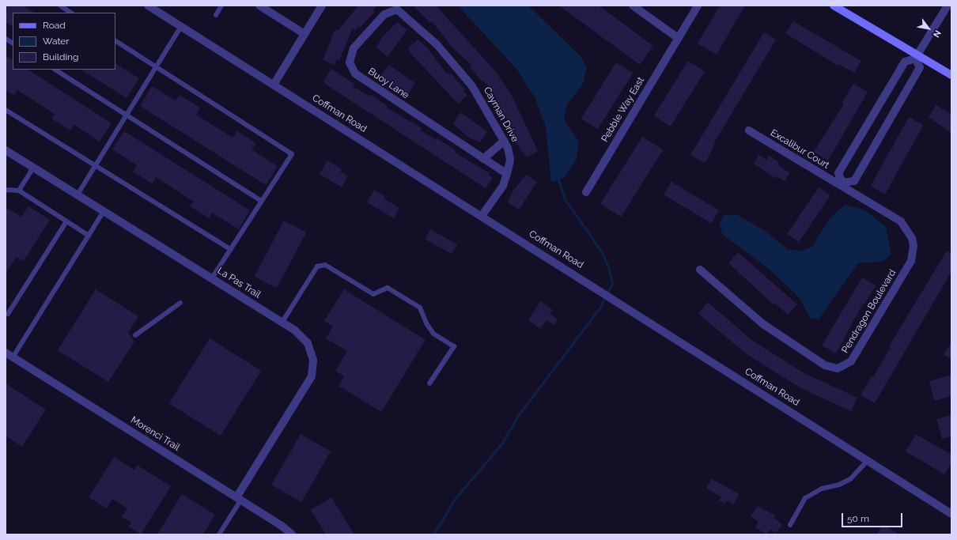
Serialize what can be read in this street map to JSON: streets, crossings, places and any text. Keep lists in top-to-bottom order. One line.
{"streets":{"street":["Buoy Lane","Pebble Way East","Coffman Road","Cayman Drive","Excalibur Court","La Pas Trail","Pendragon Boulevard","Morenci Trail"]},"crossings":[["Buoy Lane","Cayman Drive"],["Coffman Road","Cayman Drive"],["Excalibur Court","Pendragon Boulevard"],["La Pas Trail","Morenci Trail"]],"legend":["Road","Water","Building"],"scale_bar":"50 m","north":"bottom right"}
